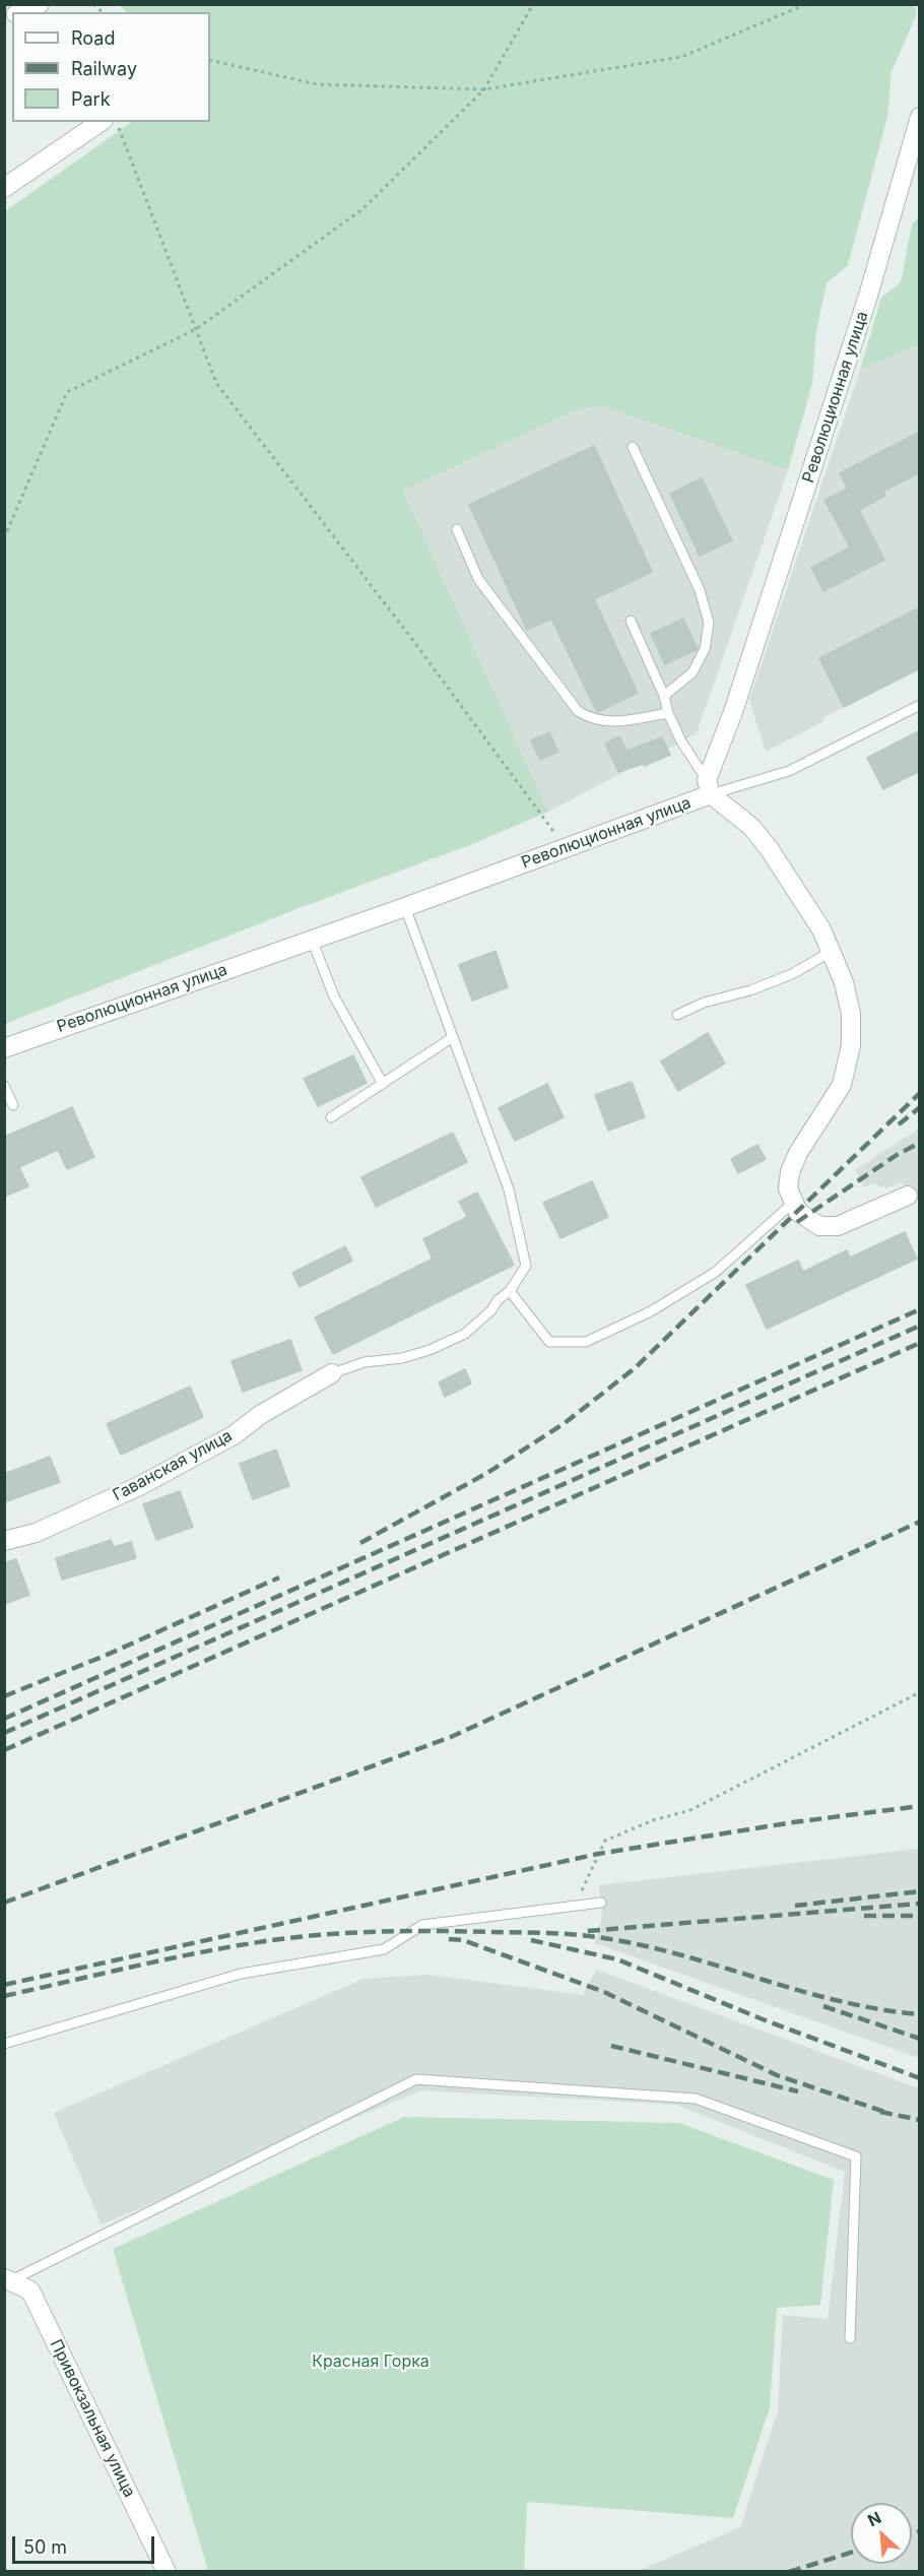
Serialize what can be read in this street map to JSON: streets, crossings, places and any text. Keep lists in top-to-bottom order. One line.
{"streets":{"street":["Революционная улица","Гаванская улица","Привокзальная улица"]},"parks":["Красная Горка"],"legend":["Road","Railway","Park"],"scale_bar":"50 m","north":"top left"}
